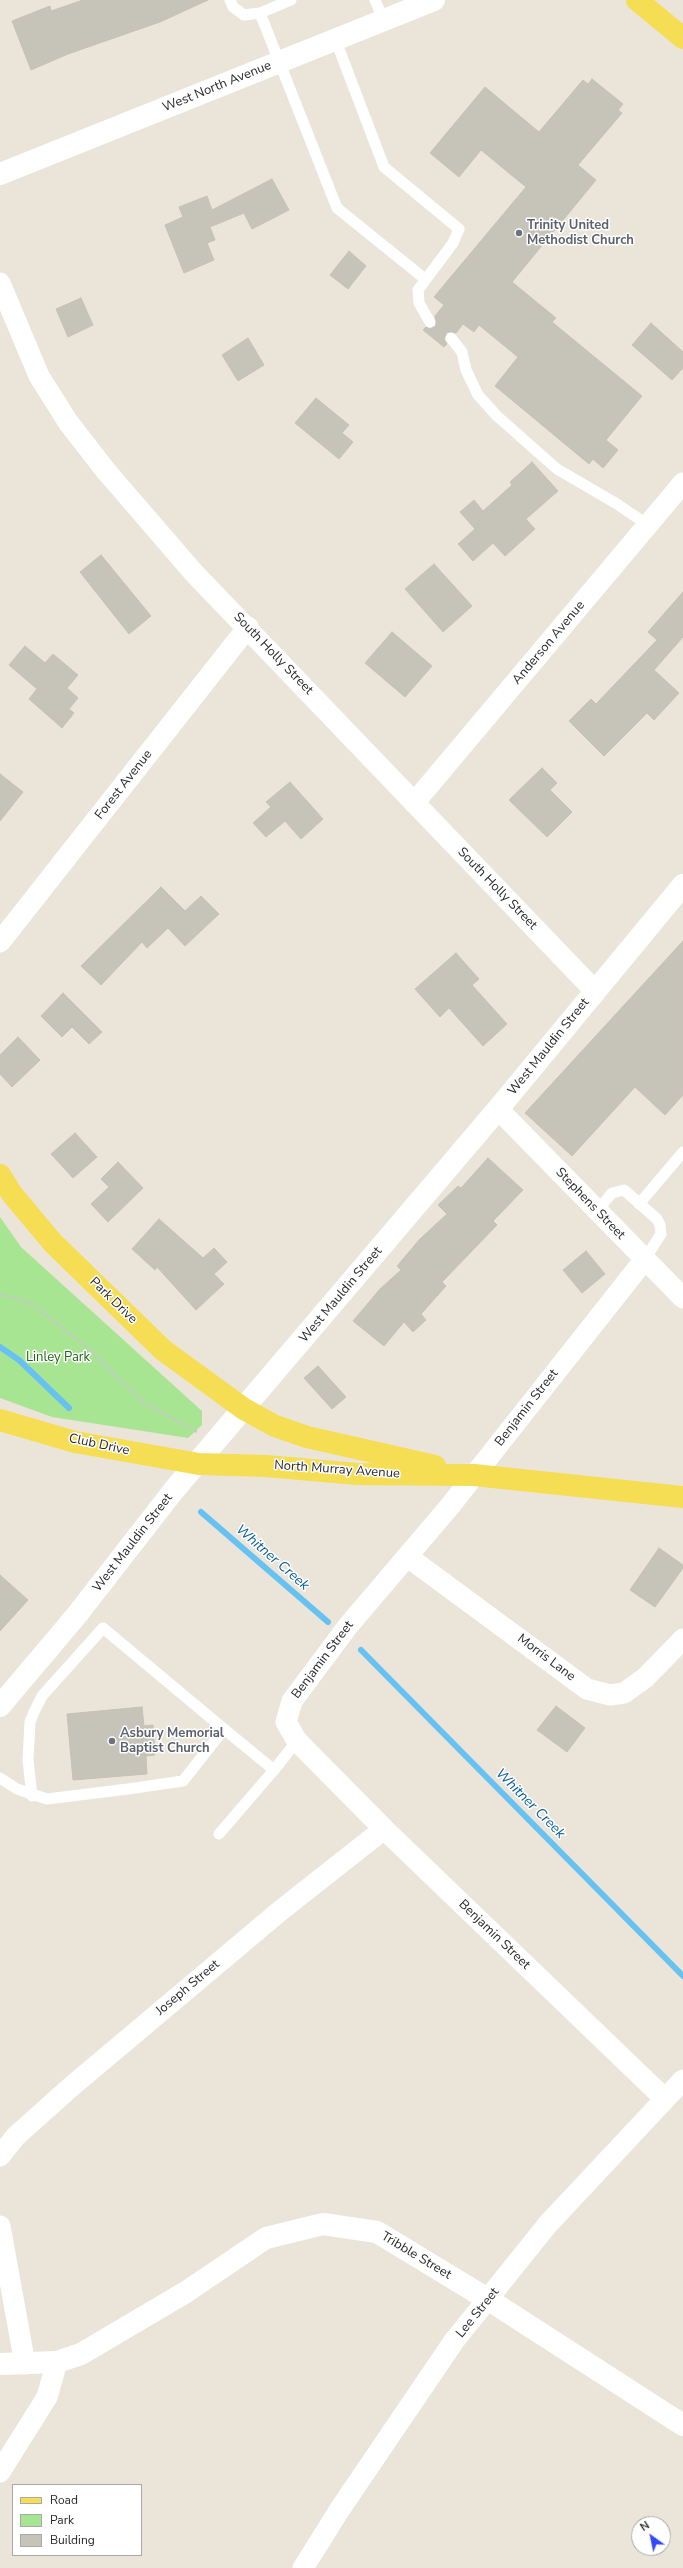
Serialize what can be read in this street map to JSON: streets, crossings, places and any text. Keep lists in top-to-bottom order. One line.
{"streets":{"main road":["Park Drive","Club Drive","North Murray Avenue"],"street":["West North Avenue","Anderson Avenue","South Holly Street","Forest Avenue","West Mauldin Street","Stephens Street","Benjamin Street","Morris Lane","Joseph Street","Tribble Street","Lee Street"]},"crossings":[["Anderson Avenue","South Holly Street"],["South Holly Street","Forest Avenue"],["South Holly Street","West Mauldin Street"],["West Mauldin Street","Stephens Street"],["West Mauldin Street","Park Drive"],["West Mauldin Street","Club Drive"],["West Mauldin Street","North Murray Avenue"],["Stephens Street","Benjamin Street"],["Park Drive","North Murray Avenue"],["Benjamin Street","North Murray Avenue"],["Benjamin Street","Morris Lane"],["Benjamin Street","Joseph Street"],["Benjamin Street","Lee Street"],["Club Drive","North Murray Avenue"],["Tribble Street","Lee Street"]],"water":["Whitner Creek"],"parks":["Linley Park"],"places":["Trinity United Methodist Church","Asbury Memorial Baptist Church"],"legend":["Road","Park","Building"],"north":"top left"}
